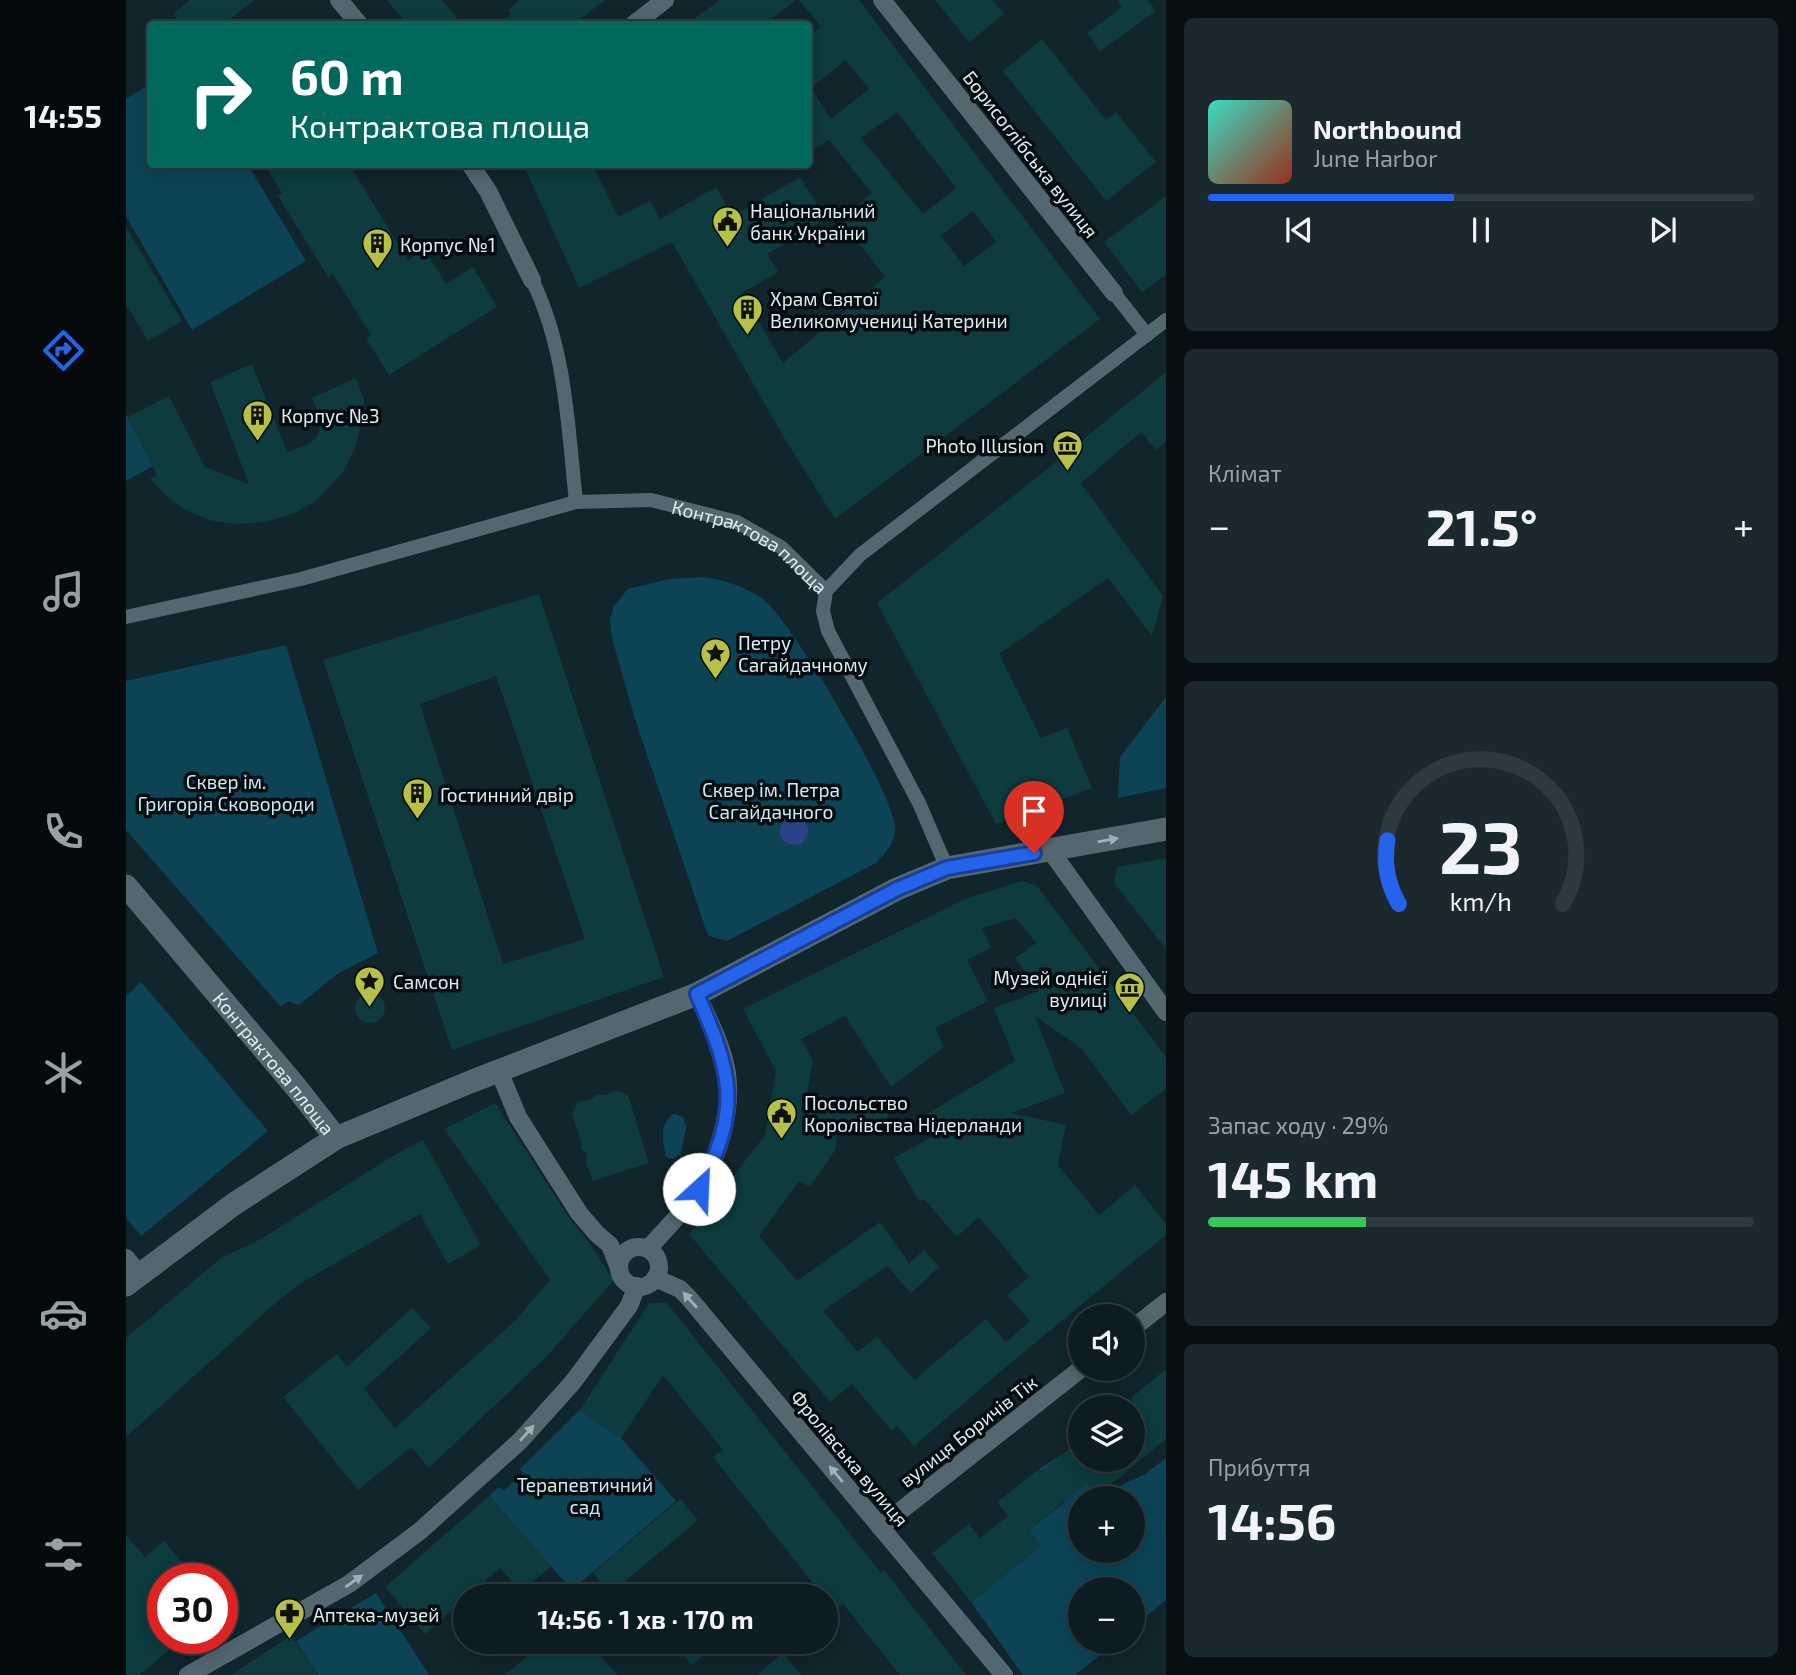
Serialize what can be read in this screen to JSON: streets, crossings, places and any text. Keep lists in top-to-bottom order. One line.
{"streets":{"street":["Борисоглібська вулиця","Контрактова площа","вулиця Боричів Тік","Фролівська вулиця"]},"crossings":[["вулиця Боричів Тік","Фролівська вулиця"]],"one_way":["Фролівська вулиця"],"parks":["Сквер ім. Григорія Сковороди","Сквер ім. Петра Сагайдачного","Терапевтичний сад"],"places":{"public building":["Національний банк України","Посольство Королівства Нідерланди"],"building":["Корпус №1","Храм Святої Великомучениці Катерини","Корпус №3","Гостинний двір"],"museum":["Photo Illusion","Музей однієї вулиці"],"place":["Петру Сагайдачному","Самсон"],"pharmacy":["Аптека-музей"]},"page":{"tabs":"14:55","turn":["60 m","Контрактова площа"],"song":["Northbound","June Harbor"],"tile":["Клімат",["Запас ходу · 29%","145 km"],["Прибуття","14:56"]],"heat":["−","21.5°","+"],"map_buttons":["+","−"],"limit":"30","trip":"14:56 · 1 хв · 170 m","gauge":["23","km/h"]}}
